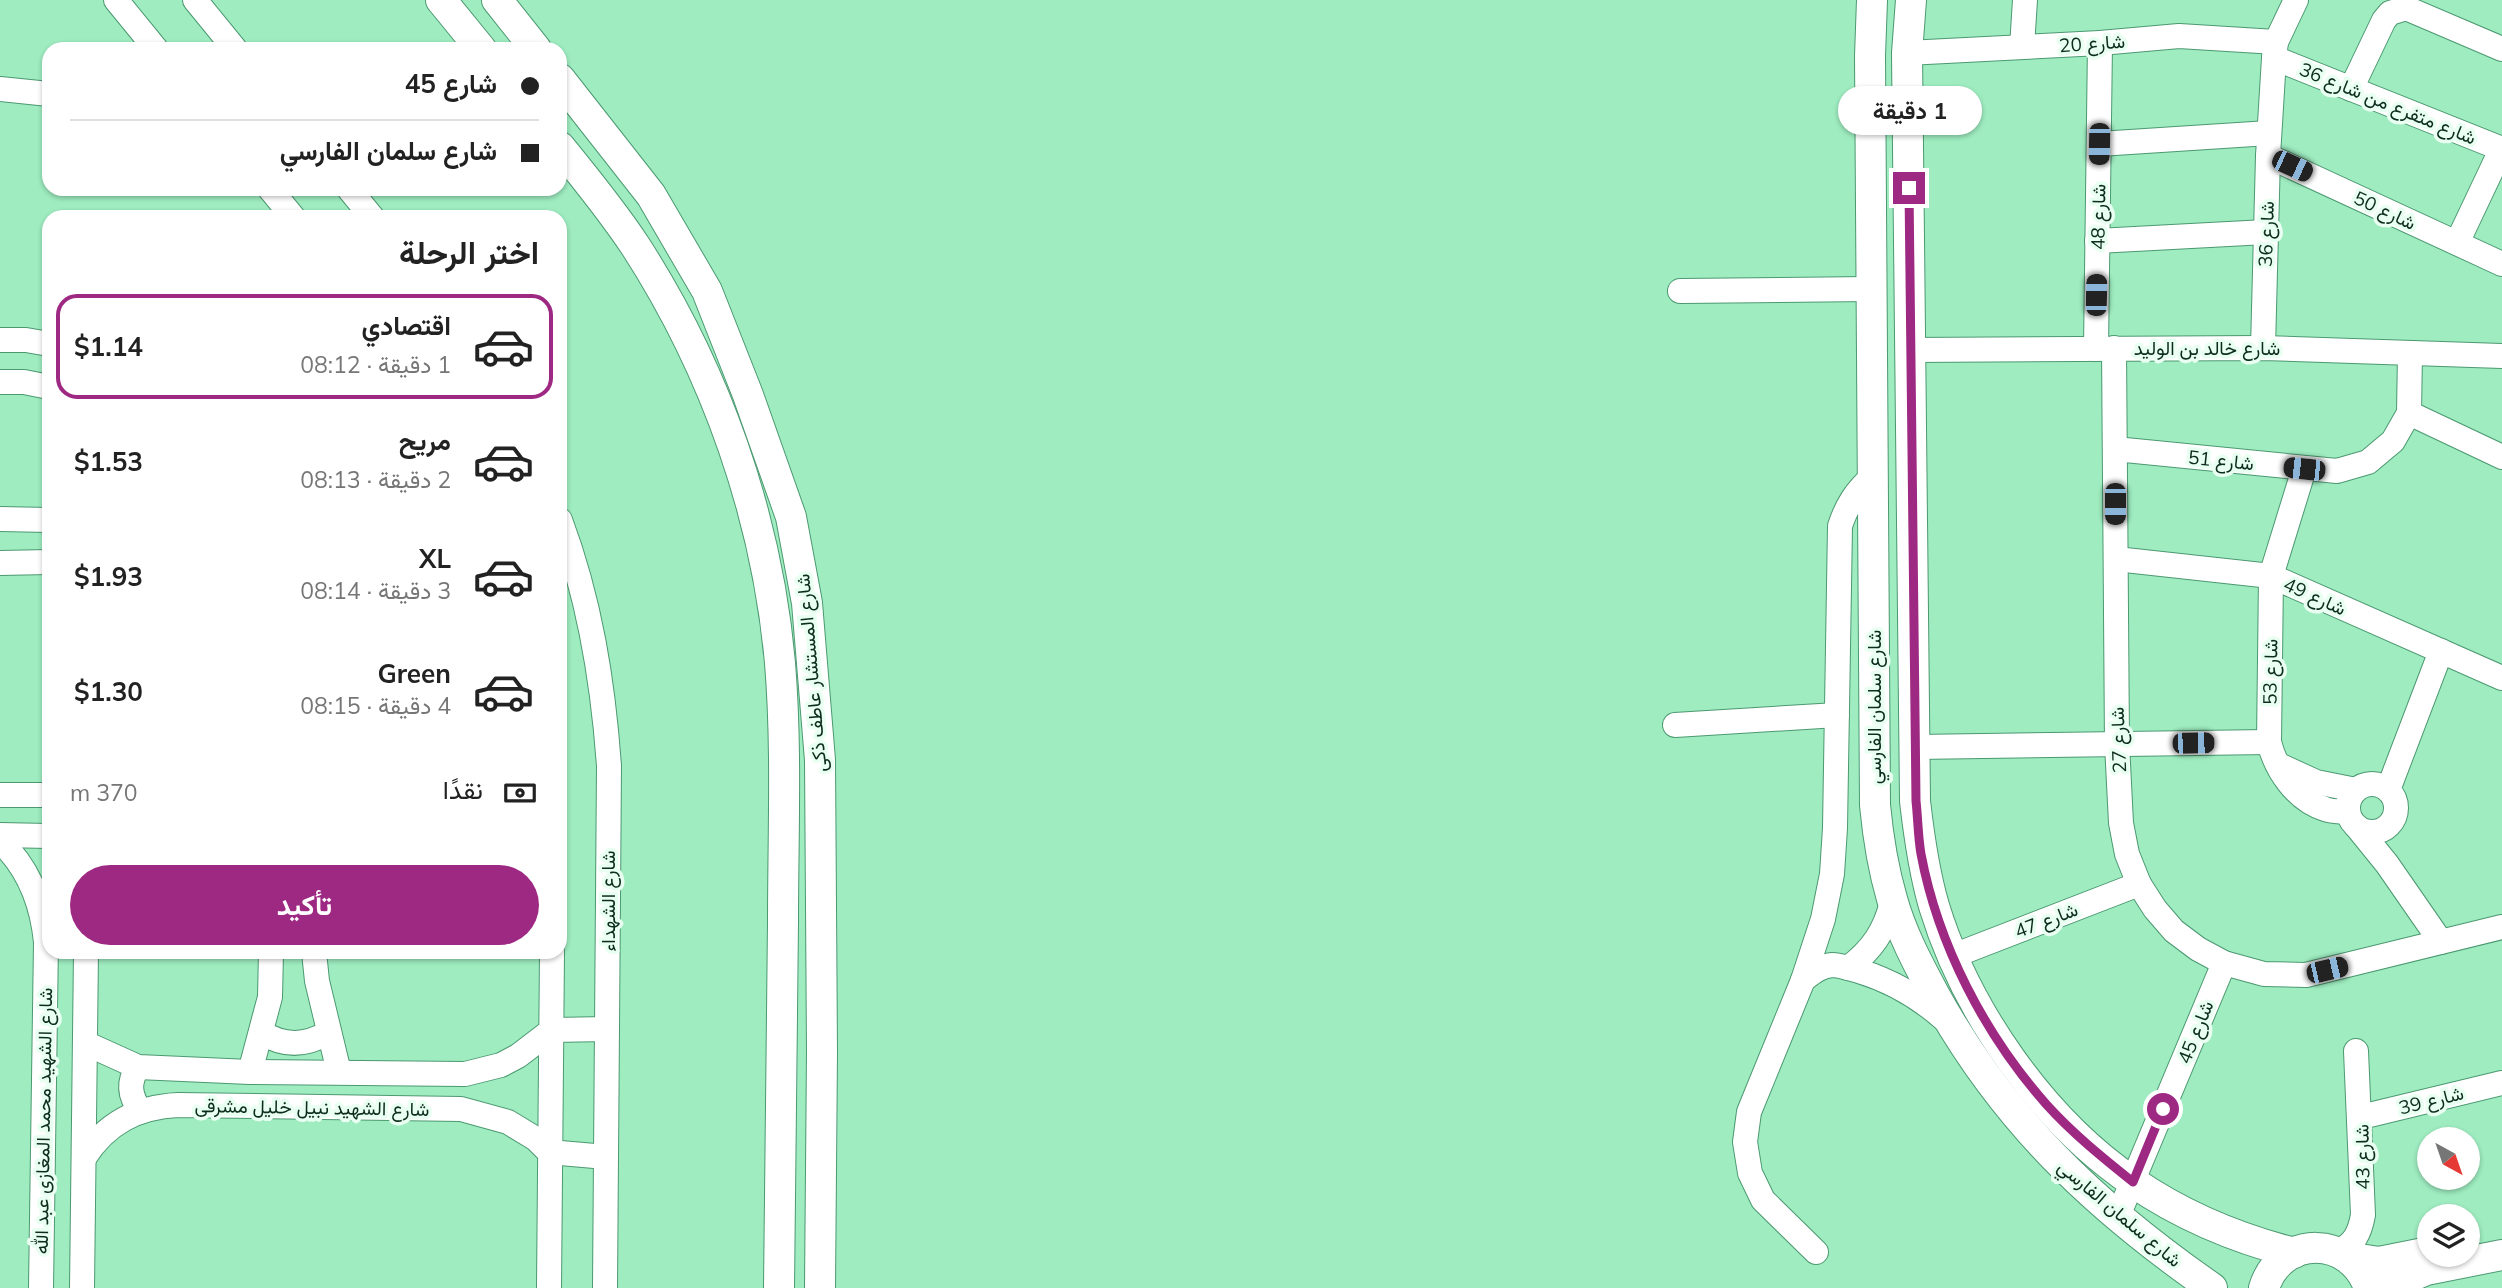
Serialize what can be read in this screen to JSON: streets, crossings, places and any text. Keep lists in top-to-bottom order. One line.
{"streets":{"street":["شارع 20","شارع متفرع من شارع 36","شارع 50","شارع 48","شارع 36","شارع خالد بن الوليد","شارع 51","شارع 49","شارع 53","شارع المستشار عاطف ذكى","شارع سلمان الفارسي","شارع 27","شارع الشهداء","شارع 47","شارع 45","شارع 39","شارع الشهيد نبيل خليل مشرقى","شارع الشهيد محمد المغازى عبد الله","شارع 43"]},"crossings":[["شارع 20","شارع متفرع من شارع 36"],["شارع 20","شارع 48"],["شارع 20","شارع 36"],["شارع 20","شارع سلمان الفارسي"],["شارع متفرع من شارع 36","شارع 36"],["شارع 50","شارع 36"],["شارع 48","شارع خالد بن الوليد"],["شارع 48","شارع 27"],["شارع 36","شارع خالد بن الوليد"],["شارع خالد بن الوليد","شارع سلمان الفارسي"],["شارع خالد بن الوليد","شارع 27"],["شارع 51","شارع 53"],["شارع 51","شارع 27"],["شارع 49","شارع 53"],["شارع 49","شارع 27"],["شارع سلمان الفارسي","شارع 47"],["شارع سلمان الفارسي","شارع 45"],["شارع سلمان الفارسي","شارع 43"],["شارع 27","شارع 47"],["شارع 27","شارع 45"],["شارع 39","شارع 43"],["شارع الشهيد نبيل خليل مشرقى","شارع الشهيد محمد المغازى عبد الله"]],"north":"bottom right","page":{"banner":["شارع 45","شارع سلمان الفارسي"],"bubble":"1 دقيقة","heading":"اختر الرحلة","list":[{"name":"اقتصادي","note":"1 دقيقة · 08:12","value":"$1.14"},{"name":"مريح","note":"2 دقيقة · 08:13","value":"$1.53"},{"name":"XL","note":"3 دقيقة · 08:14","value":"$1.93"},{"name":"Green","note":"4 دقيقة · 08:15","value":"$1.30"}],"pay":["نقدًا","370 m"],"buttons":"تأكيد"}}
